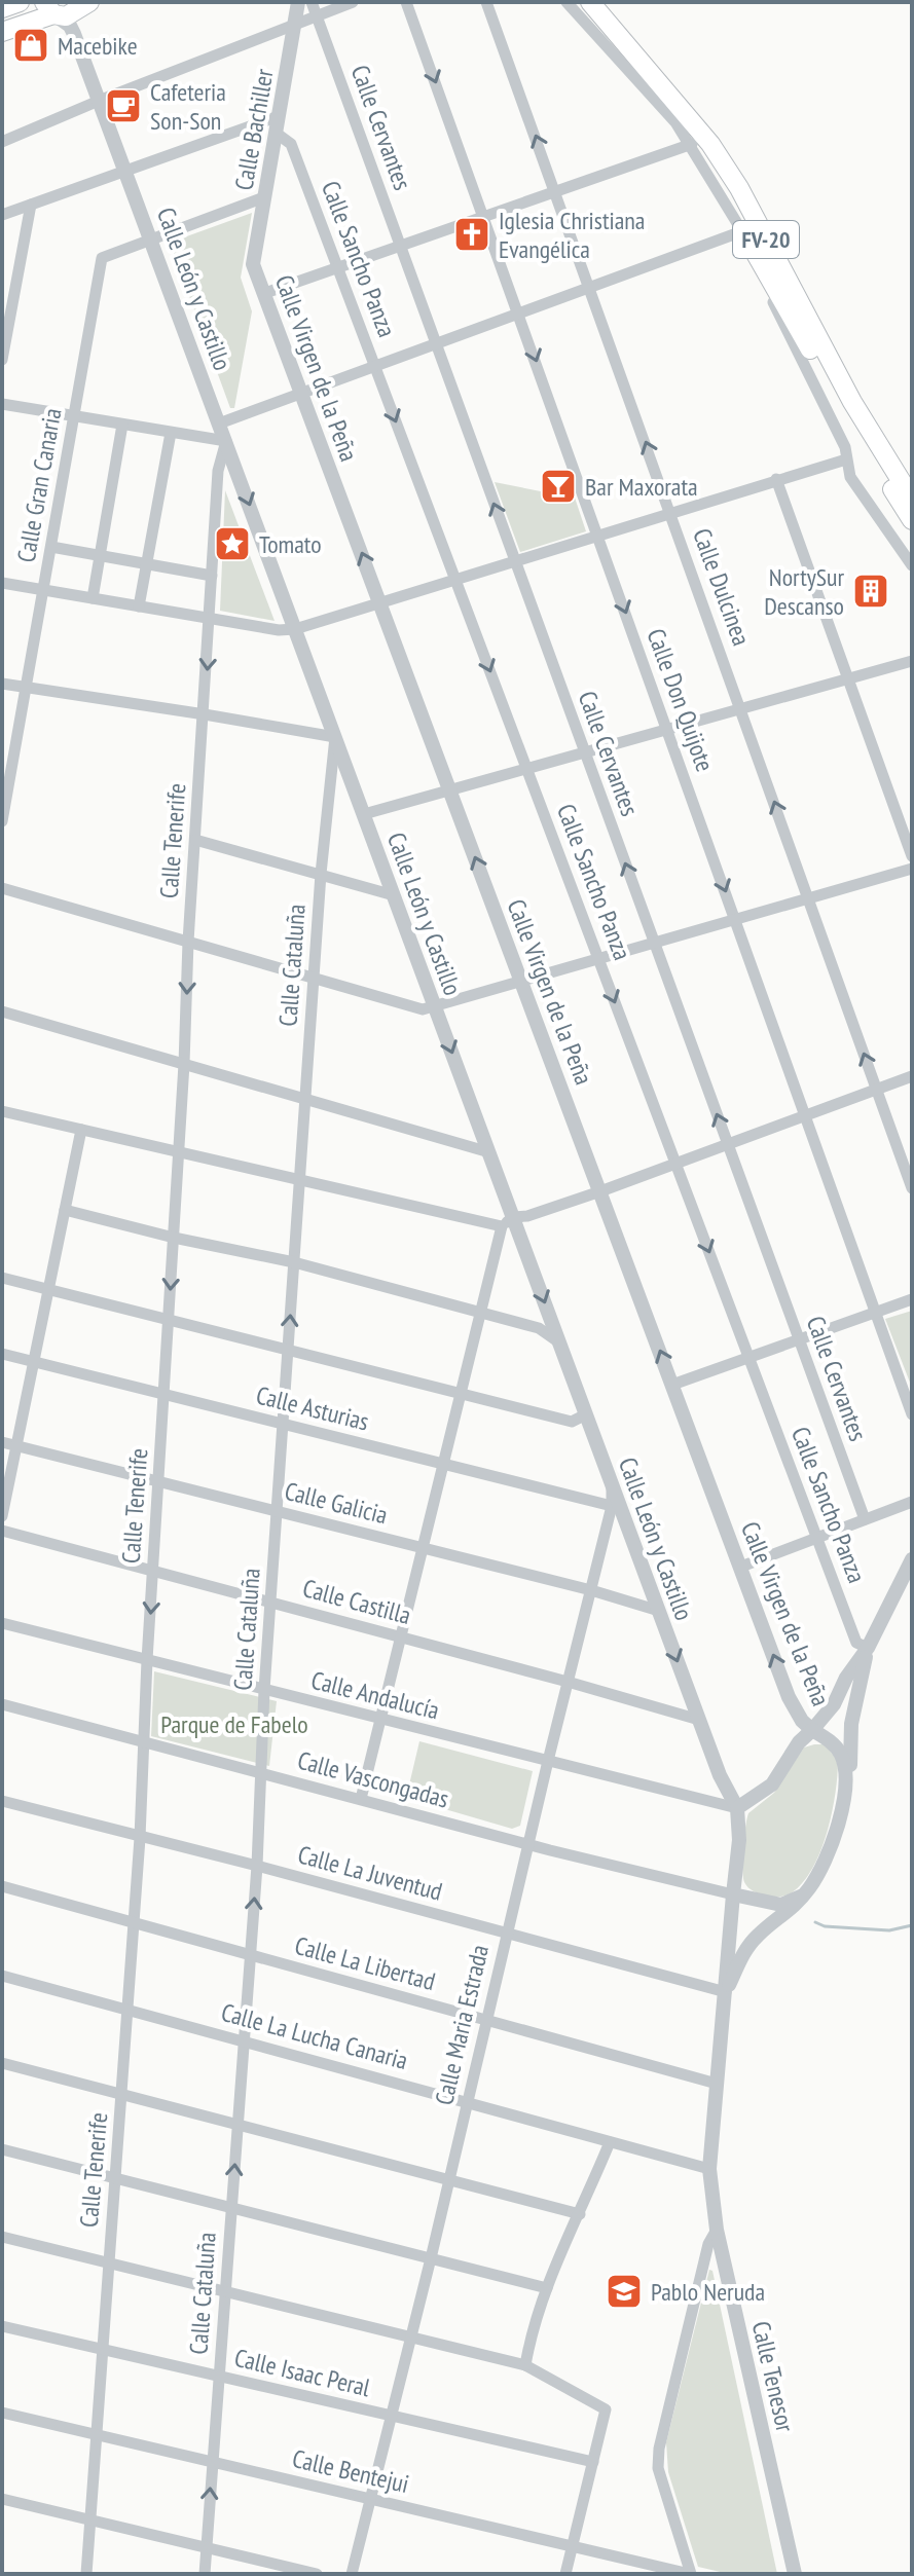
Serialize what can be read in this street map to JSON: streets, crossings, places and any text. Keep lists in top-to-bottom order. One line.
{"streets":{"main road":["FV-20"],"street":["Calle Cervantes","Calle Bachiller","Calle Sancho Panza","Calle León y Castillo","Calle Virgen de la Peña","Calle Gran Canaria","Calle Dulcinea","Calle Don Quijote","Calle Tenerife","Calle Cataluña","Calle Asturias","Calle Galicia","Calle Castilla","Calle Andalucía","Calle Vascongadas","Calle La Juventud","Calle La Libertad","Calle Maria Estrada","Calle La Lucha Canaria","Calle Isaac Peral","Calle Tenesor","Calle Bentejui"]},"crossings":[["Calle Bachiller","Calle Sancho Panza"],["Calle Bachiller","Calle Virgen de la Peña"],["Calle León y Castillo","Calle Gran Canaria"],["Calle León y Castillo","Calle Tenerife"],["Calle León y Castillo","Calle Cataluña"],["Calle León y Castillo","Calle Galicia"],["Calle León y Castillo","Calle Castilla"],["Calle León y Castillo","Calle Andalucía"],["Calle León y Castillo","Calle Maria Estrada"],["Calle León y Castillo","Calle Tenesor"],["Calle Virgen de la Peña","Calle Tenesor"],["Calle Tenerife","Calle Asturias"],["Calle Tenerife","Calle Galicia"],["Calle Tenerife","Calle Castilla"],["Calle Tenerife","Calle Andalucía"],["Calle Tenerife","Calle Vascongadas"],["Calle Tenerife","Calle La Juventud"],["Calle Tenerife","Calle La Libertad"],["Calle Tenerife","Calle La Lucha Canaria"],["Calle Tenerife","Calle Isaac Peral"],["Calle Tenerife","Calle Bentejui"],["Calle Cataluña","Calle Asturias"],["Calle Cataluña","Calle Galicia"],["Calle Cataluña","Calle Castilla"],["Calle Cataluña","Calle Andalucía"],["Calle Cataluña","Calle Vascongadas"],["Calle Cataluña","Calle La Juventud"],["Calle Cataluña","Calle La Libertad"],["Calle Cataluña","Calle La Lucha Canaria"],["Calle Cataluña","Calle Isaac Peral"],["Calle Cataluña","Calle Bentejui"],["Calle Asturias","Calle Maria Estrada"],["Calle Galicia","Calle Maria Estrada"],["Calle Castilla","Calle Maria Estrada"],["Calle Andalucía","Calle Maria Estrada"],["Calle Andalucía","Calle Tenesor"],["Calle Vascongadas","Calle Maria Estrada"],["Calle Vascongadas","Calle Tenesor"],["Calle La Juventud","Calle Maria Estrada"],["Calle La Juventud","Calle Tenesor"],["Calle La Libertad","Calle Maria Estrada"],["Calle La Libertad","Calle Tenesor"],["Calle Maria Estrada","Calle La Lucha Canaria"],["Calle Maria Estrada","Calle Isaac Peral"],["Calle Maria Estrada","Calle Bentejui"],["Calle La Lucha Canaria","Calle Tenesor"]],"one_way":["Calle Cervantes","Calle Sancho Panza","Calle Virgen de la Peña","Calle Dulcinea","Calle Don Quijote"],"parks":["Parque de Fabelo"],"places":{"shop":["Macebike"],"cafe":["Cafeteria Son-Son"],"church":["Iglesia Christiana Evangélica"],"bar":["Bar Maxorata"],"place":["Tomato"],"building":["NortySur Descanso"],"school or university":["Pablo Neruda"]}}
